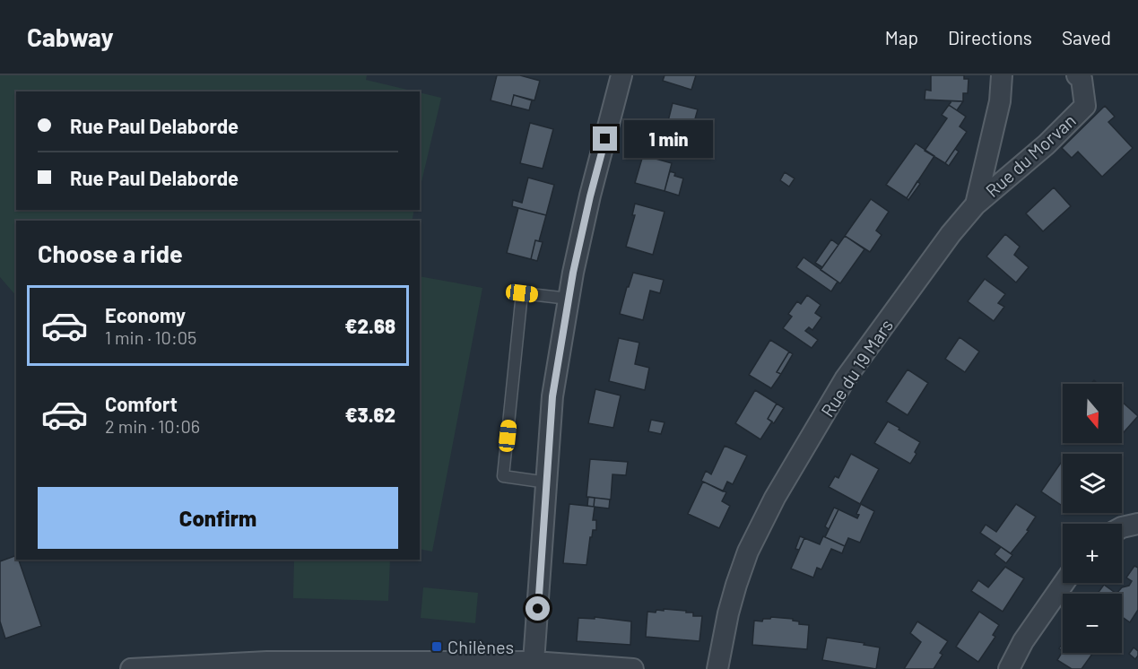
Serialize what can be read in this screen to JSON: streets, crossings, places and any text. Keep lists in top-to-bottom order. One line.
{"streets":{"street":["Rue du Morvan","Rue du 19 Mars"]},"crossings":[["Rue du Morvan","Rue du 19 Mars"]],"places":{"transit":["Chilènes"]},"north":"bottom","page":{"header":"Cabway","nav":["Map","Directions","Saved"],"banner":["Rue Paul Delaborde","Rue Paul Delaborde"],"bubble":"1 min","heading":"Choose a ride","list":[{"name":"Economy","note":"1 min · 10:05","value":"€2.68"},{"name":"Comfort","note":"2 min · 10:06","value":"€3.62"}],"map_buttons":["+","−"],"buttons":"Confirm"}}
